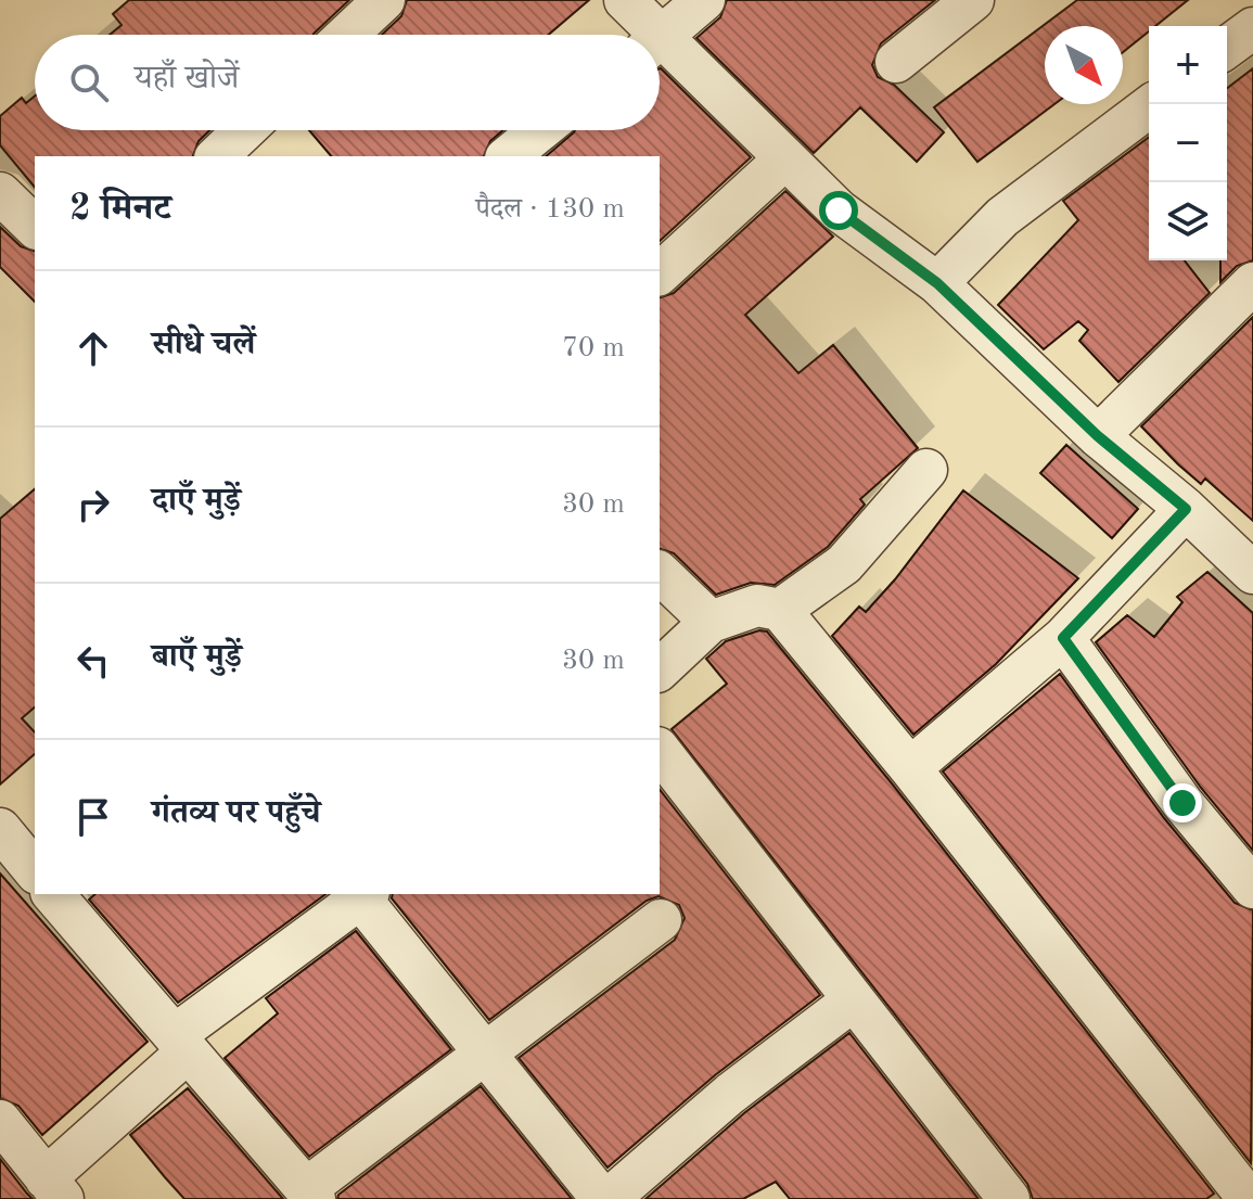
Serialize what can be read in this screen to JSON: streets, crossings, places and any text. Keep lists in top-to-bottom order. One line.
{"north":"bottom right","page":{"map_buttons":["+","−"],"search":"यहाँ खोजें","heading":["2 मिनट","पैदल · 130 m"],"list":[["सीधे चलें","70 m"],["दाएँ मुड़ें","30 m"],["बाएँ मुड़ें","30 m"],"गंतव्य पर पहुँचे"]}}
